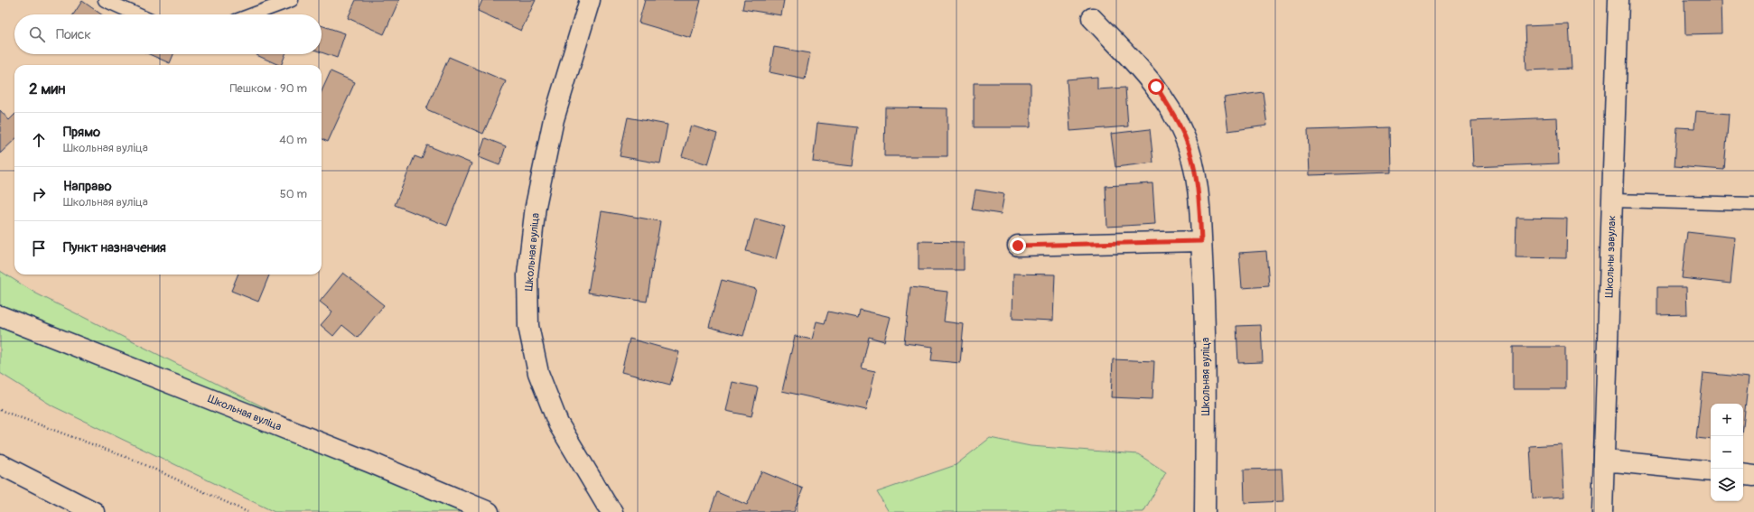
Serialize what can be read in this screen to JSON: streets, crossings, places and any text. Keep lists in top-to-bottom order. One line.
{"streets":{"street":["Школьная вуліца","Школьны завулак"]},"page":{"search":"Поиск","heading":["2 мин","Пешком · 90 m"],"list":[["Прямо","Школьная вуліца","40 m"],["Направо","Школьная вуліца","50 m"],"Пункт назначения"],"map_buttons":["+","−"]}}
